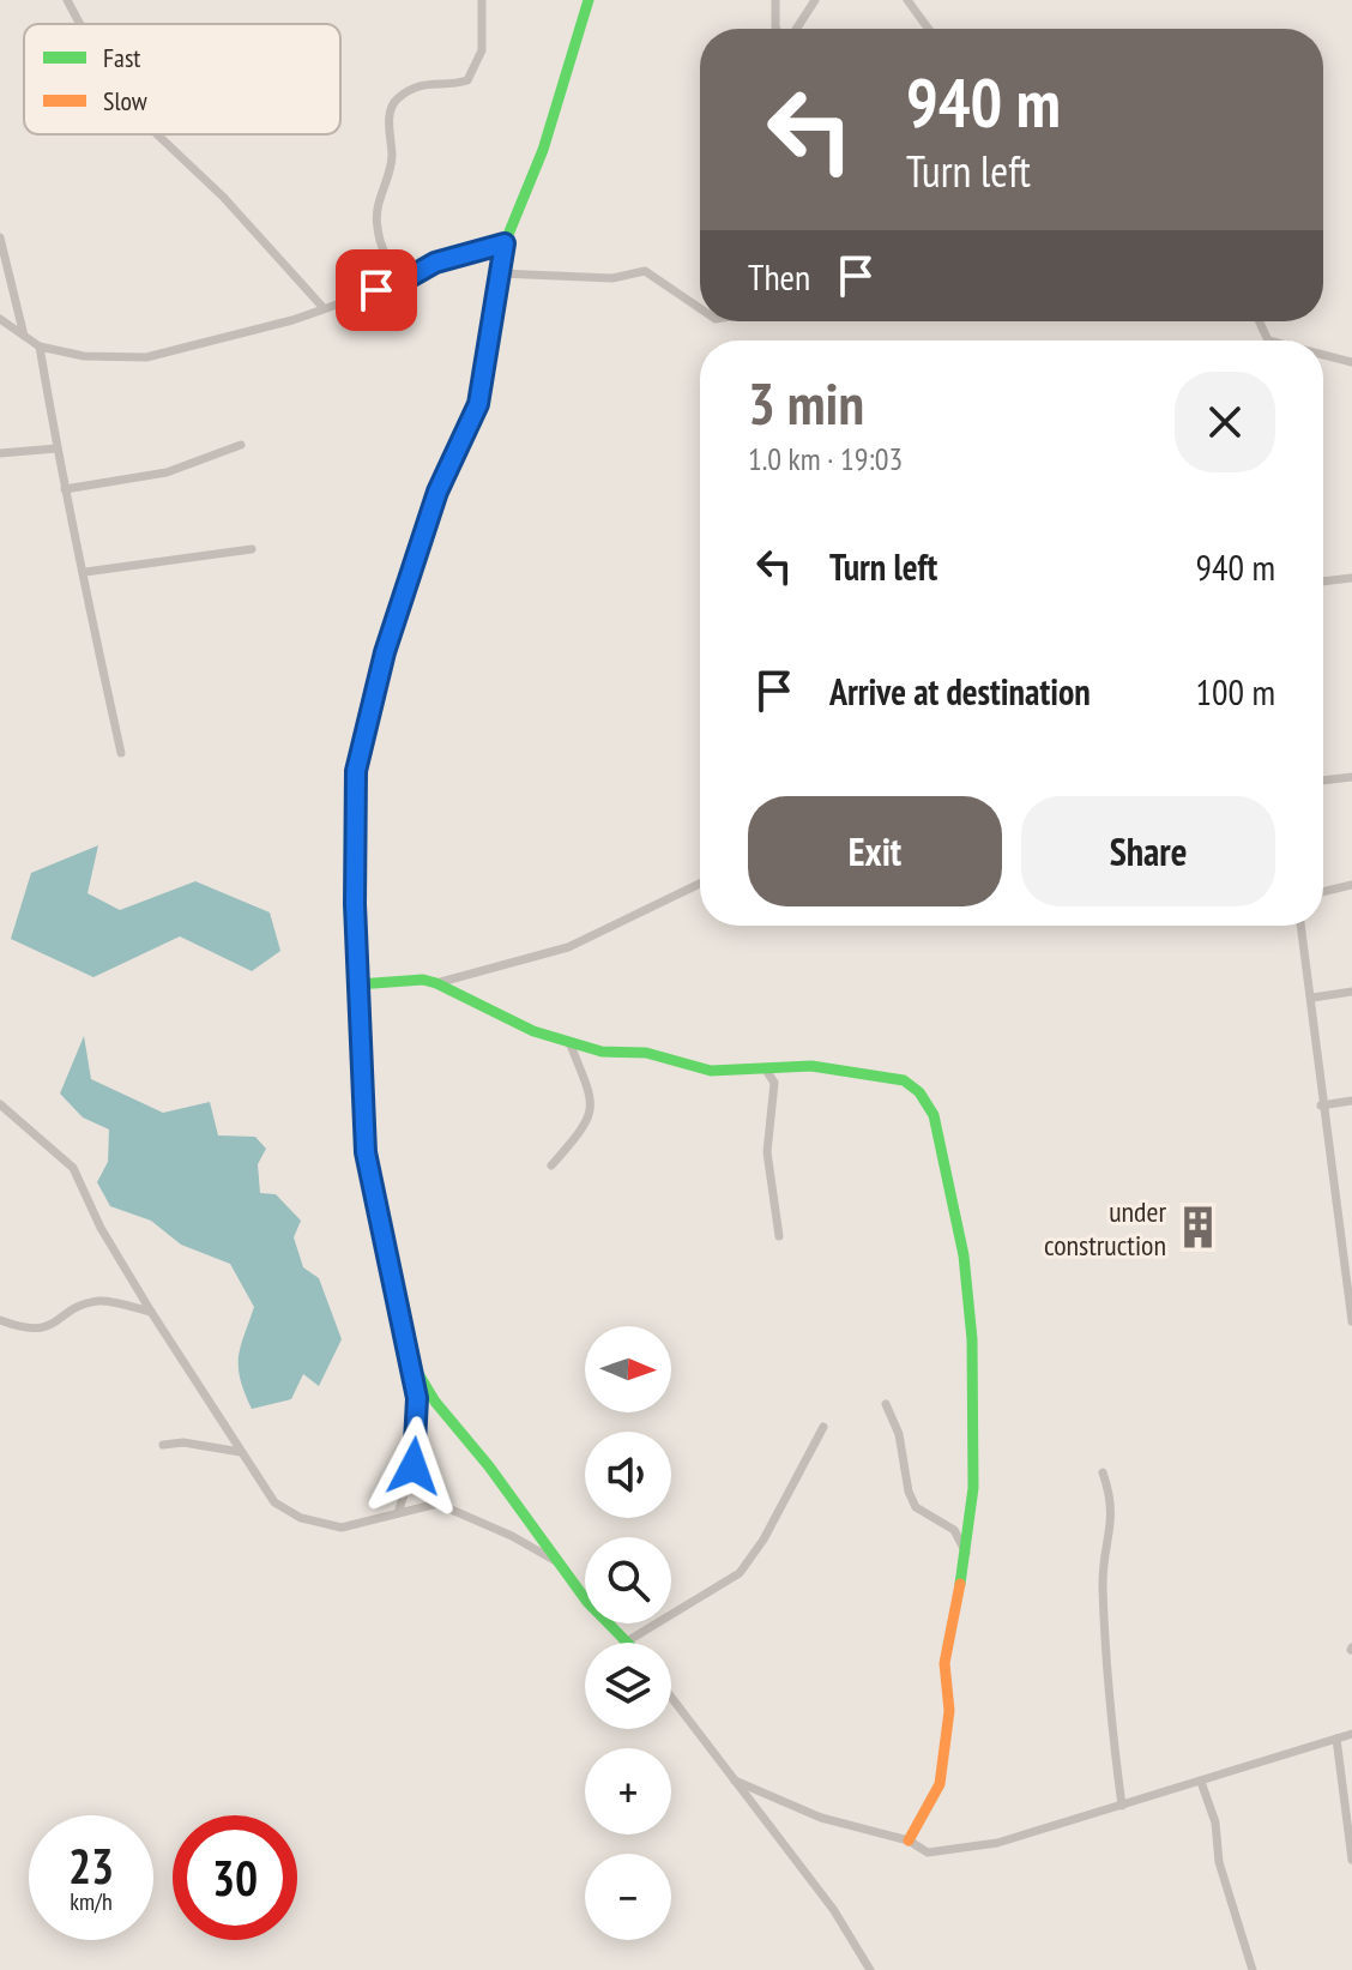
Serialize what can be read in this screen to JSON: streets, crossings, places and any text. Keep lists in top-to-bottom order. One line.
{"places":{"building":["under construction"]},"legend":["Fast","Slow"],"north":"right","page":{"turn":["940 m","Turn left"],"then":"Then","heading":["3 min","1.0 km · 19:03"],"list":[{"name":"Turn left","value":"940 m"},{"name":"Arrive at destination","value":"100 m"}],"buttons":["Exit","Share"],"map_buttons":["+","−"],"speed":"23 km/h","limit":"30"}}
